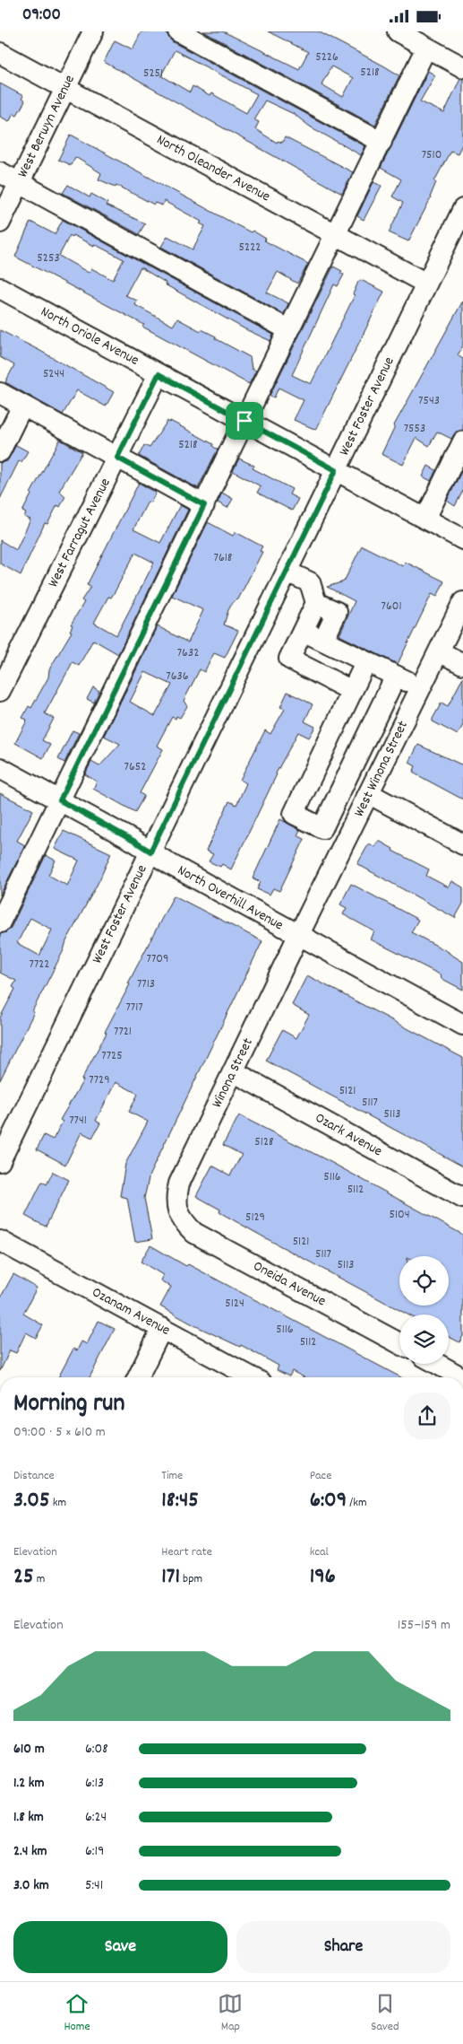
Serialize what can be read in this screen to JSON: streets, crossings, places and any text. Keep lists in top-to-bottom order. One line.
{"streets":{"street":["West Berwyn Avenue","North Oleander Avenue","North Oriole Avenue","West Foster Avenue","West Farragut Avenue","West Winona Street","North Overhill Avenue","Winona Street","Ozark Avenue","Oneida Avenue","Ozanam Avenue"]},"crossings":[["West Berwyn Avenue","North Oleander Avenue"],["North Oleander Avenue","West Foster Avenue"],["North Oriole Avenue","West Foster Avenue"],["North Oriole Avenue","West Farragut Avenue"],["West Foster Avenue","North Overhill Avenue"],["West Winona Street","North Overhill Avenue"],["West Winona Street","Winona Street"],["North Overhill Avenue","Winona Street"],["Winona Street","Ozark Avenue"],["Winona Street","Oneida Avenue"]],"house_numbers":["5226","5218","5251","7510","5222","5253","5244","7543","7553","5218","7618","7601","7632","7636","7652","7709","7722","7713","7717","7721","7725","7729","5121","5117","5113","7741","5128","5116","5112","5104","5129","5121","5117","5113","5124","5116","5112"],"page":{"status":"09:00","heading":["Morning run","09:00 · 5 × 610 m"],"stats":[["Distance","3.05 km"],["Time","18:45"],["Pace","6:09 /km"],["Elevation","25 m"],["Heart rate","171 bpm"],["kcal","196"]],"chart":["Elevation","155–159 m"],"list":[{"name":"610 m","note":"6:08"},{"name":"1.2 km","note":"6:13"},{"name":"1.8 km","note":"6:24"},{"name":"2.4 km","note":"6:19"},{"name":"3.0 km","note":"5:41"}],"buttons":["Save","Share"],"tabs":["Home","Map","Saved"]}}
